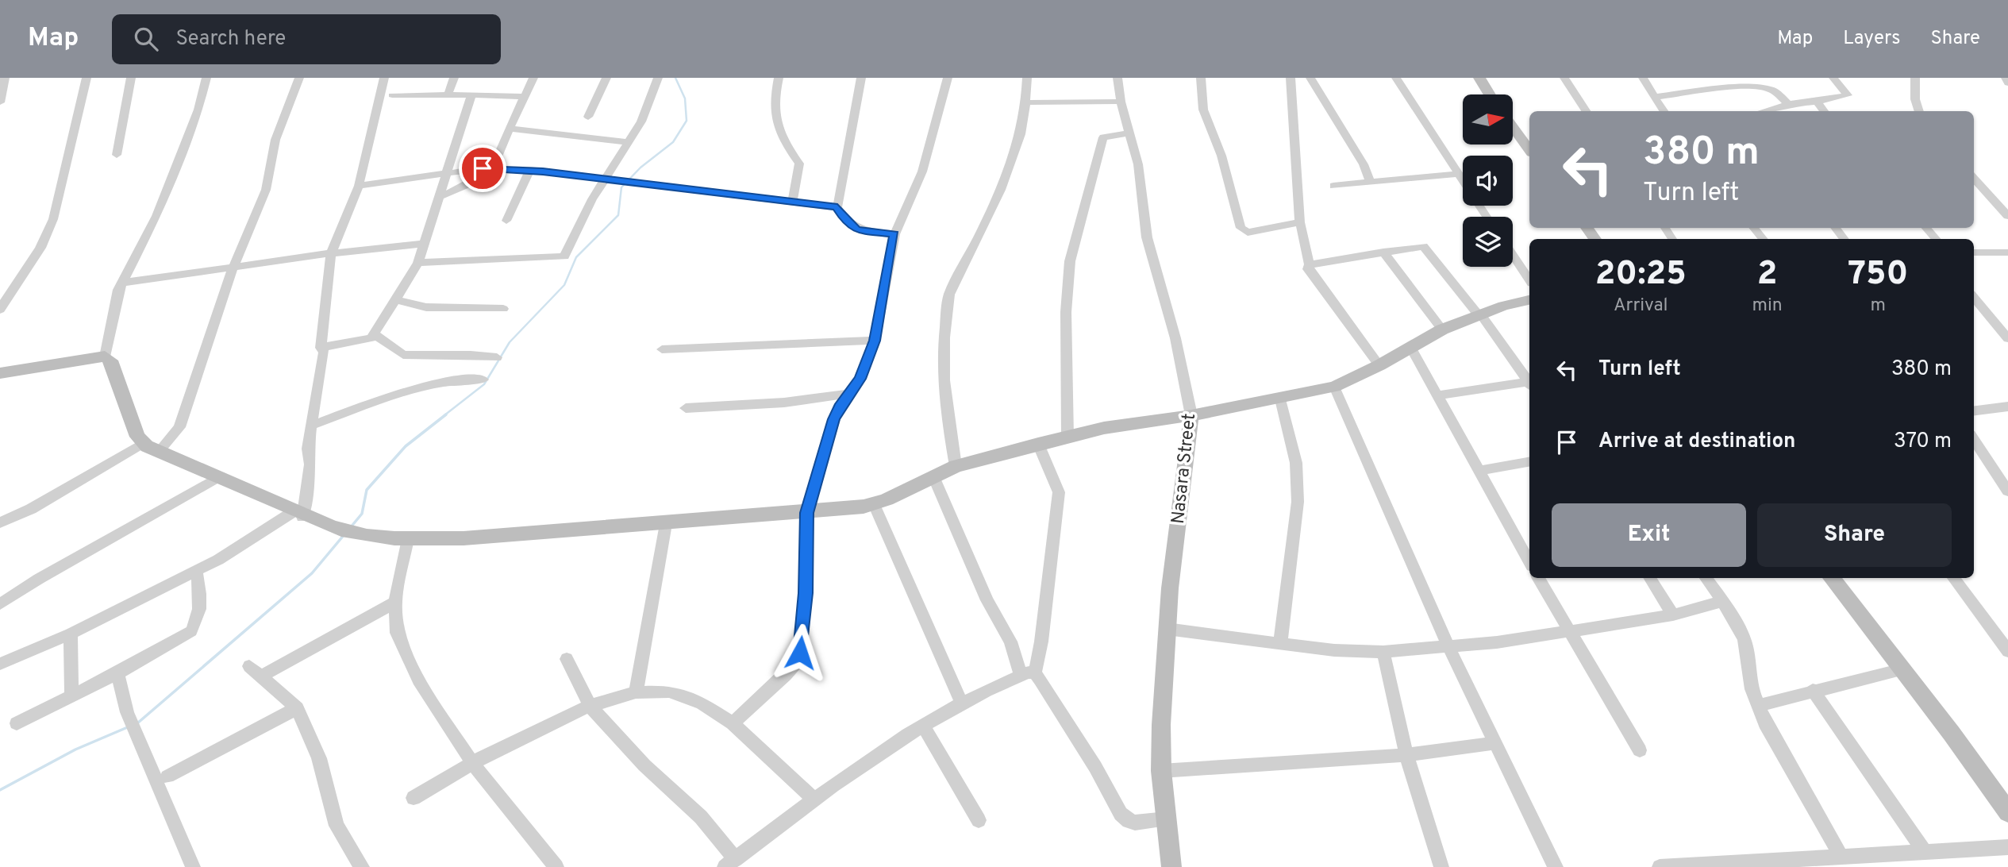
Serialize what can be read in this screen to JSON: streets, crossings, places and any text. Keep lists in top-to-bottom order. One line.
{"streets":{"street":["Nasara Street"]},"north":"right","page":{"header":"Map","search":"Search here","nav":["Map","Layers","Share"],"turn":["380 m","Turn left"],"eta":["20:25","Arrival","2","min","750","m"],"list":[{"name":"Turn left","value":"380 m"},{"name":"Arrive at destination","value":"370 m"}],"buttons":["Exit","Share"]}}
